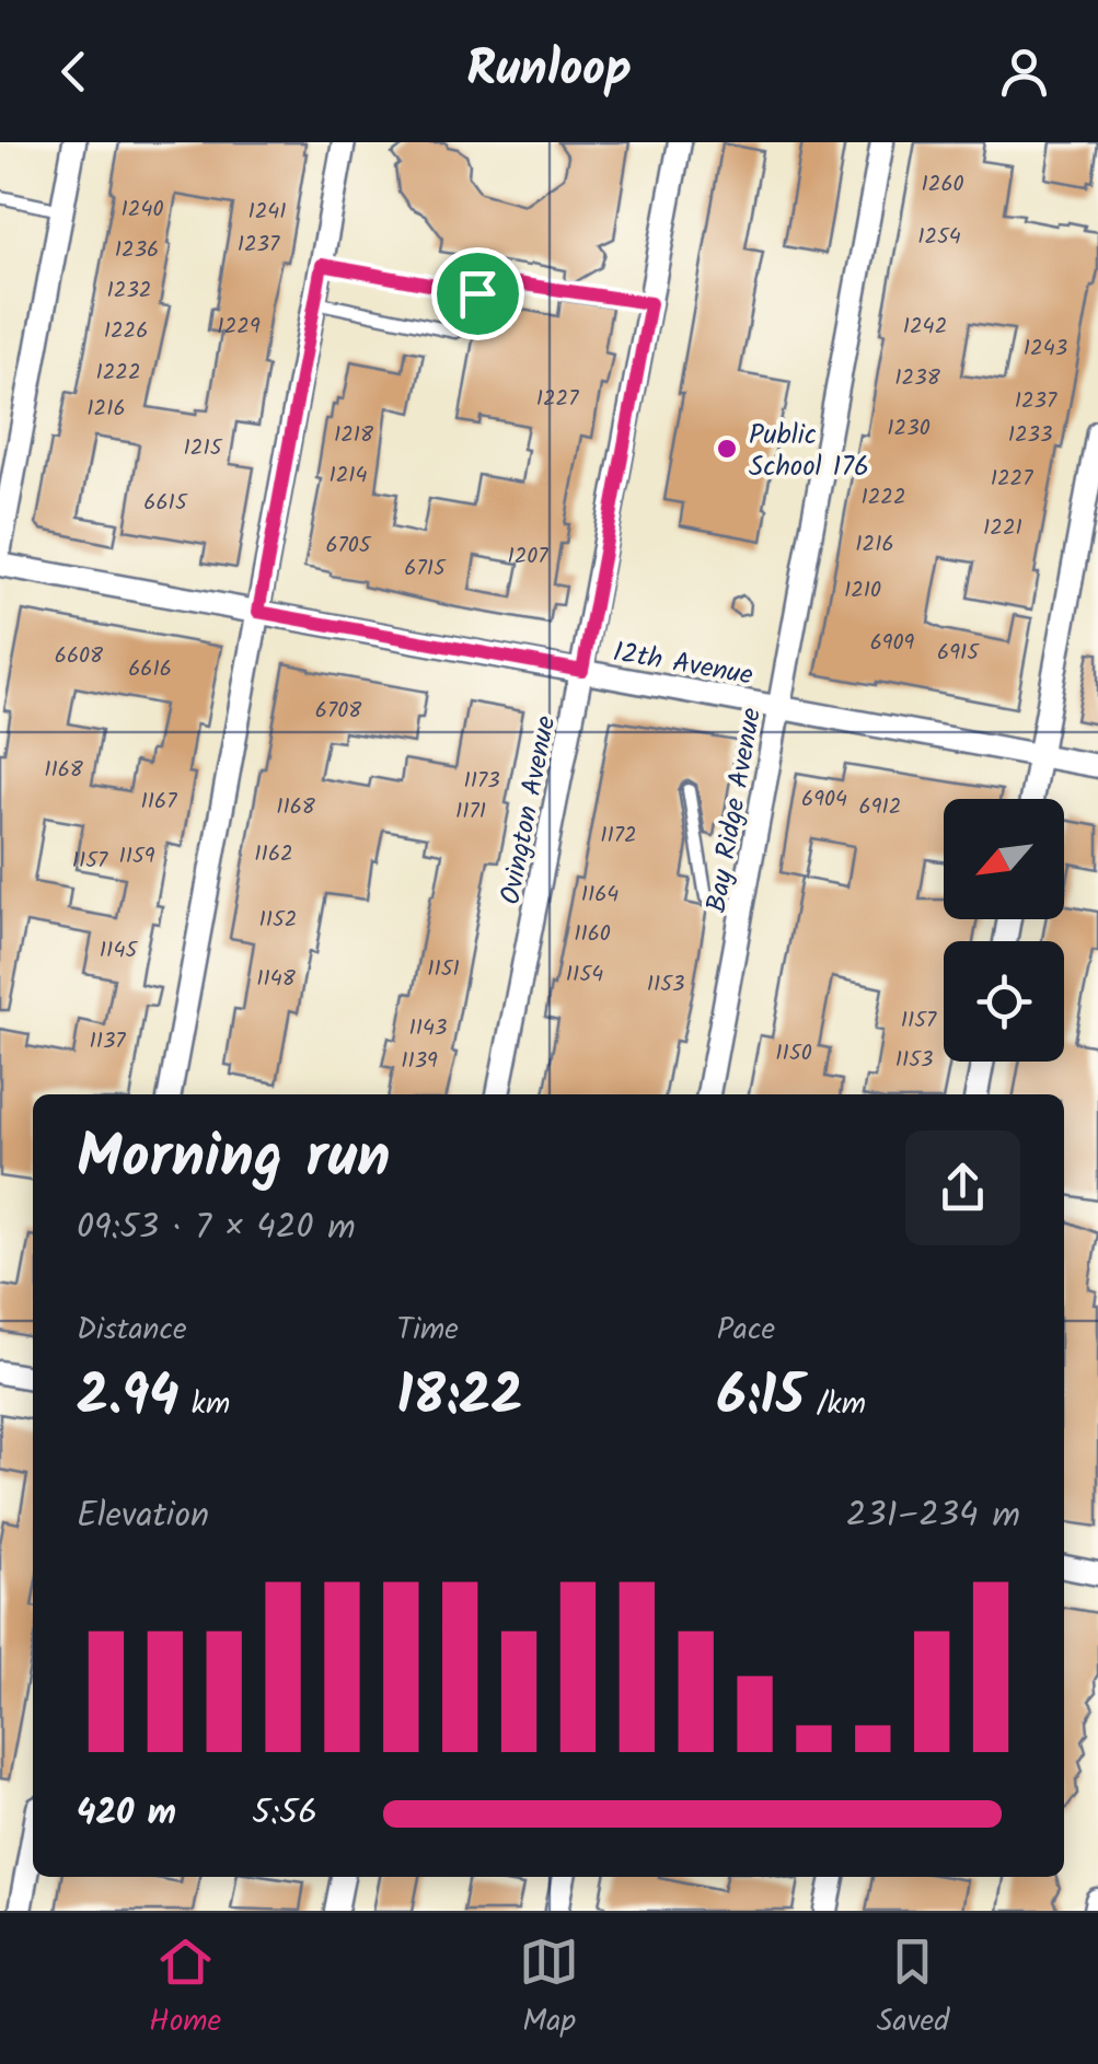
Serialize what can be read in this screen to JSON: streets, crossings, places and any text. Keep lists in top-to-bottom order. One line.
{"streets":{"street":["12th Avenue","Ovington Avenue","Bay Ridge Avenue"]},"crossings":[["12th Avenue","Ovington Avenue"],["12th Avenue","Bay Ridge Avenue"]],"places":["Public School 176"],"house_numbers":["1260","1240","1241","1254","1237","1236","1232","1229","1242","1226","1243","1222","1238","1227","1237","1216","1230","1218","1233","1215","1214","1227","1222","6615","1221","1216","6705","1207","6715","1210","6909","6915","6608","6616","6708","1168","1173","6904","1167","1168","6912","1171","1172","1162","1159","1157","1164","1152","1160","1145","1151","1154","1148","1153","1157","1143","1137","1150","1153","1139"],"north":"bottom left","page":{"header":"Runloop","heading":["Morning run","09:53 · 7 × 420 m"],"stats":[["Distance","2.94 km"],["Time","18:22"],["Pace","6:15 /km"]],"chart":["Elevation","231–234 m"],"list":[{"name":"420 m","note":"5:56"}],"tabs":["Home","Map","Saved"]}}
